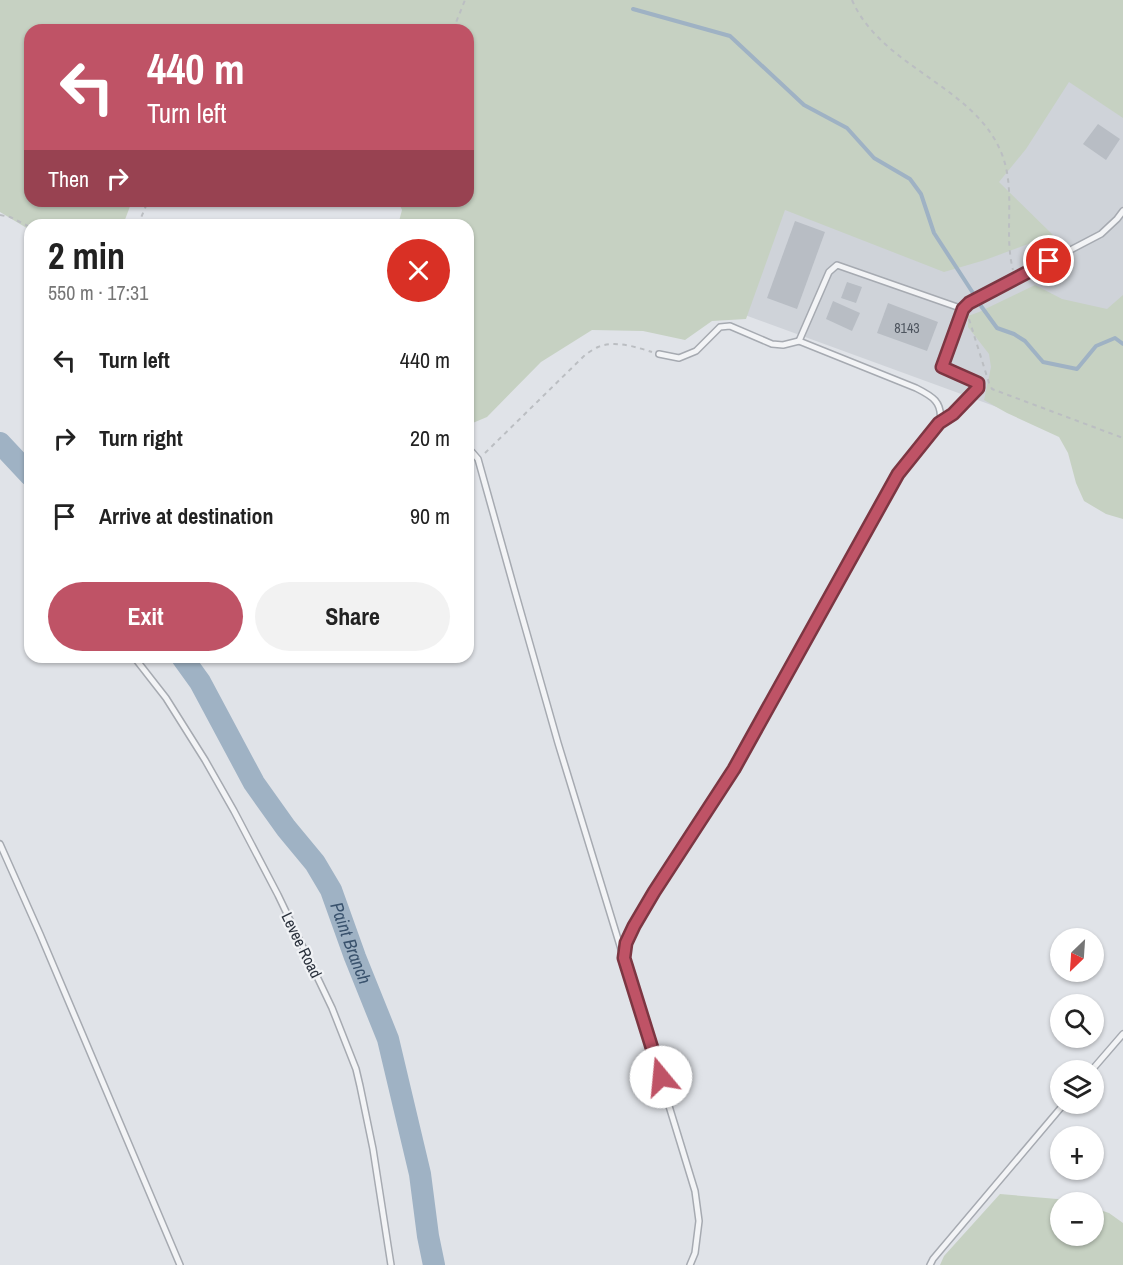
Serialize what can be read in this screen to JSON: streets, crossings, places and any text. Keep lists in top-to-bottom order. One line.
{"streets":{"lane":["Levee Road"]},"water":["Paint Branch"],"house_numbers":["8143"],"north":"bottom left","page":{"turn":["440 m","Turn left"],"then":"Then","heading":["2 min","550 m · 17:31"],"list":[{"name":"Turn left","value":"440 m"},{"name":"Turn right","value":"20 m"},{"name":"Arrive at destination","value":"90 m"}],"buttons":["Exit","Share"],"map_buttons":["+","−"]}}
